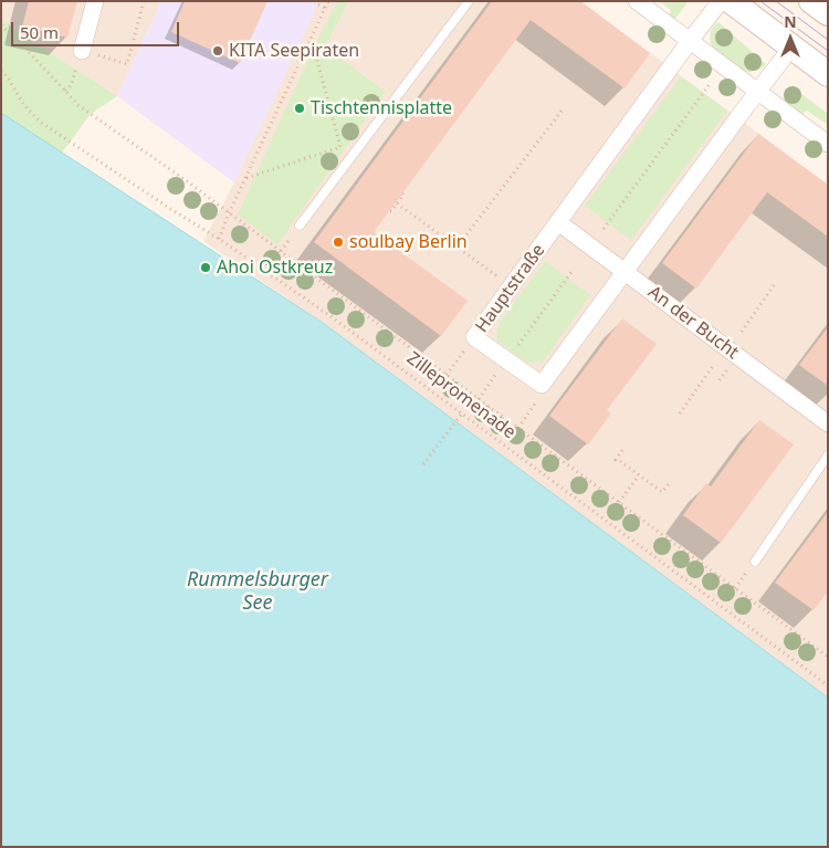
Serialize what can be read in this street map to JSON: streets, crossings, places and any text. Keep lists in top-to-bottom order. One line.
{"streets":{"street":["Hauptstraße","An der Bucht"],"path":["Zillepromenade"]},"crossings":[["Hauptstraße","An der Bucht"]],"water":["Rummelsburger See"],"places":["KITA Seepiraten","Tischtennisplatte","soulbay Berlin","Ahoi Ostkreuz"],"scale_bar":"50 m","north":"top"}
